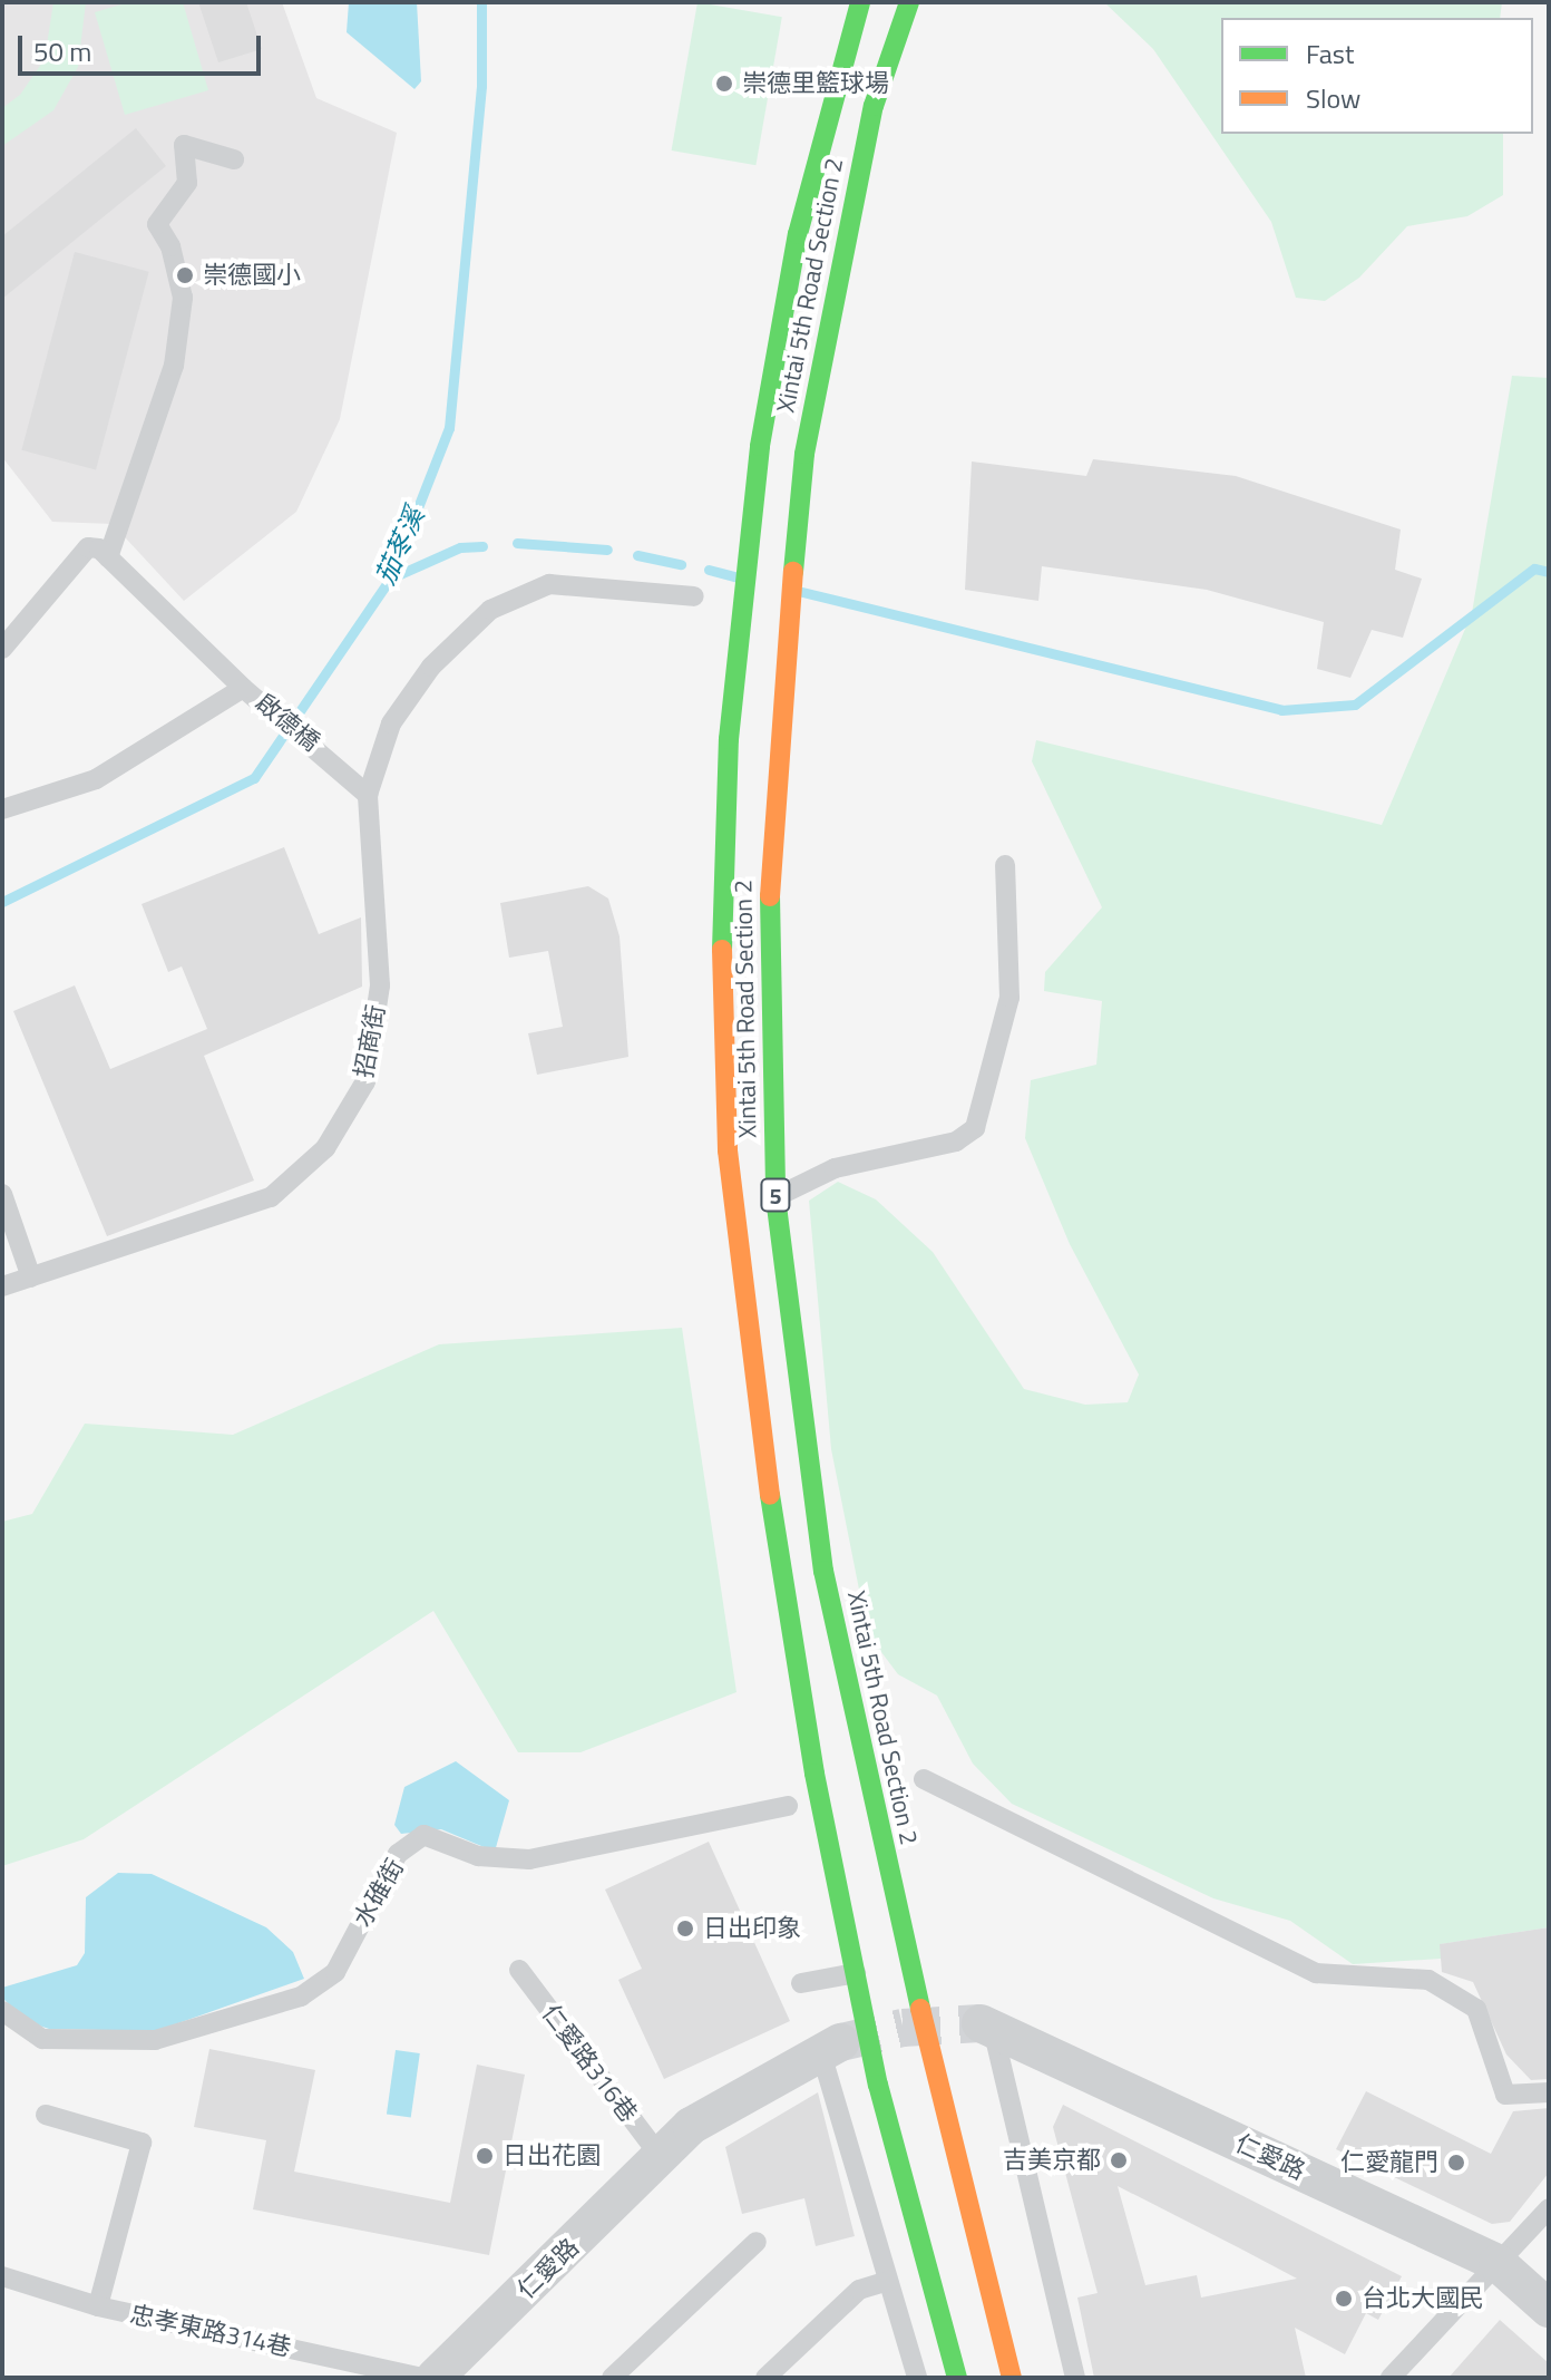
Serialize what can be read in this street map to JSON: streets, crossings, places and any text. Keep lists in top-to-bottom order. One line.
{"streets":{"main road":["Xintai 5th Road Section 2","5"],"street":["仁愛路"],"lane":["啟德橋","招商街","水碓街","仁愛路316巷","忠孝東路314巷"]},"crossings":[["啟德橋","招商街"],["仁愛路316巷","仁愛路"]],"water":["茄苳溪"],"places":["崇德里籃球場","崇德國小","日出印象","日出花園","吉美京都","仁愛龍門","台北大國民"],"legend":["Fast","Slow"],"scale_bar":"50 m"}
